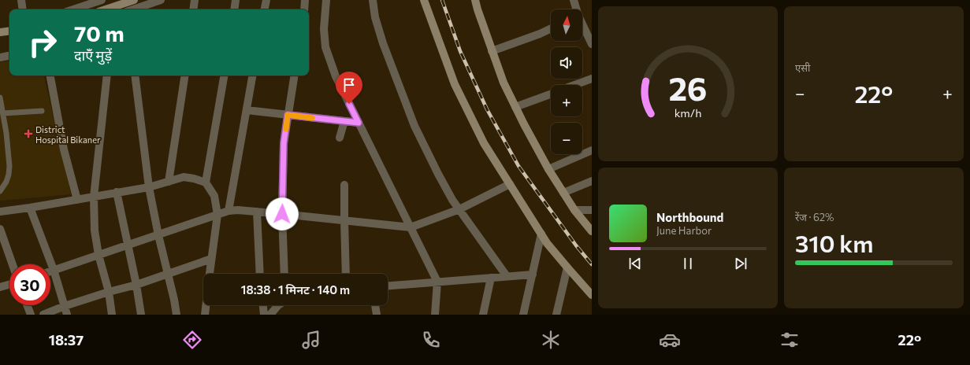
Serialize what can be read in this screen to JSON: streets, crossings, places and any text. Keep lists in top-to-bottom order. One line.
{"places":{"health":["District Hospital Bikaner"]},"north":"top","page":{"tile":["एसी",["रेंज · 62%","310 km"]],"map_buttons":["+","−"],"turn":["70 m","दाएँ मुड़ें"],"heat":["−","22°","+"],"song":["Northbound","June Harbor"],"limit":"30","trip":"18:38 · 1 मिनट · 140 m","tabs":["18:37","22°"],"gauge":["26","km/h"]}}
